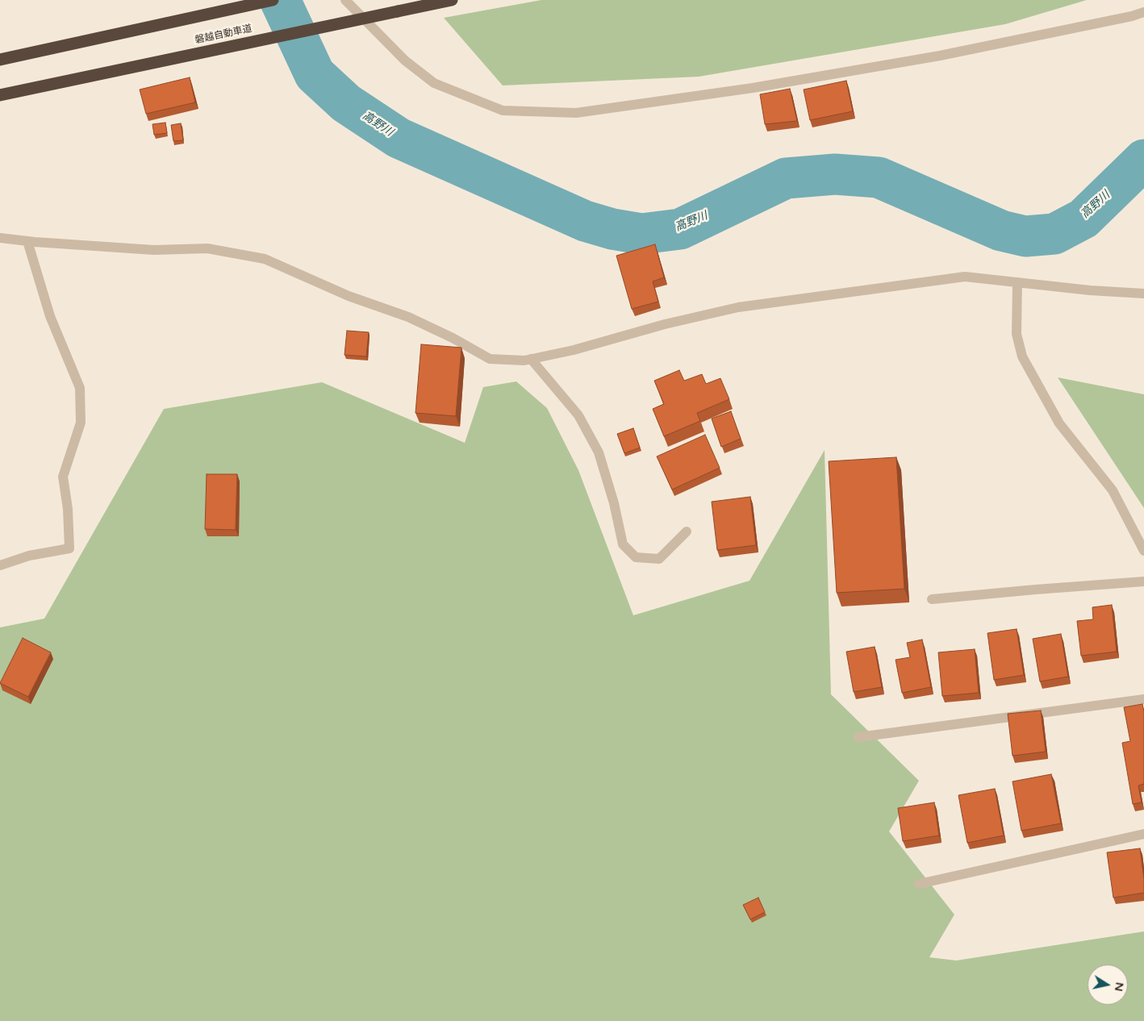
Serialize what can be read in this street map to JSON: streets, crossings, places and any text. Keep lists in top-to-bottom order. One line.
{"streets":{"highway":["磐越自動車道"]},"water":["高野川"],"north":"right"}
